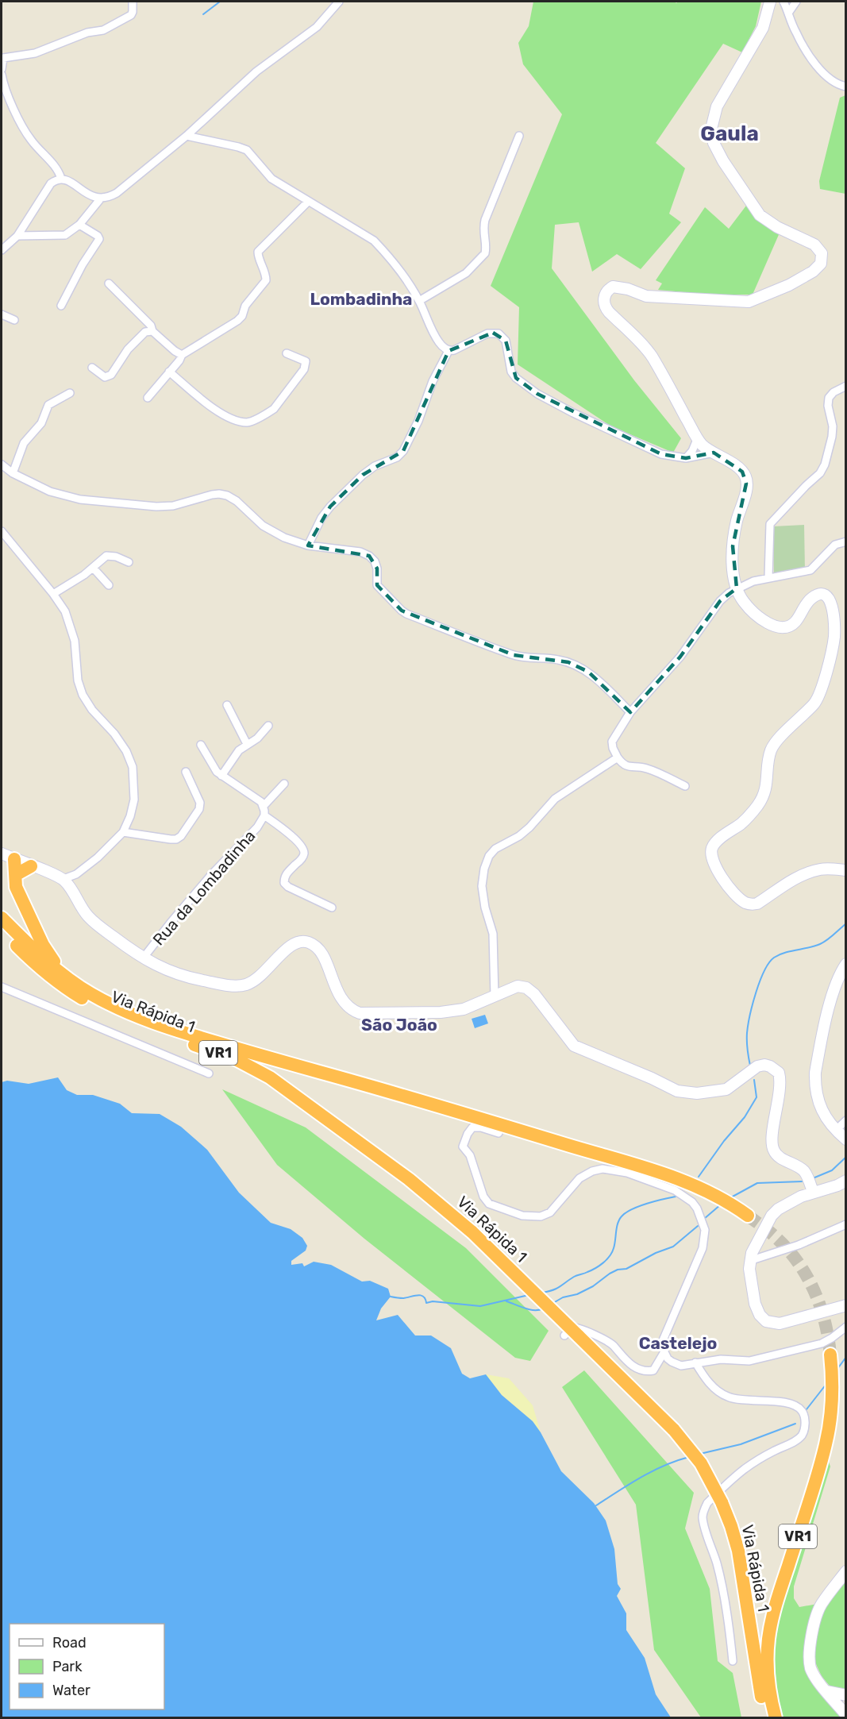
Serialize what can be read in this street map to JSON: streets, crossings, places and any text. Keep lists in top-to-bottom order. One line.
{"streets":{"highway":["Via Rápida 1","VR1"],"street":["Rua da Lombadinha"]},"districts":["Gaula","Lombadinha","São João","Castelejo"],"legend":["Road","Park","Water"]}
